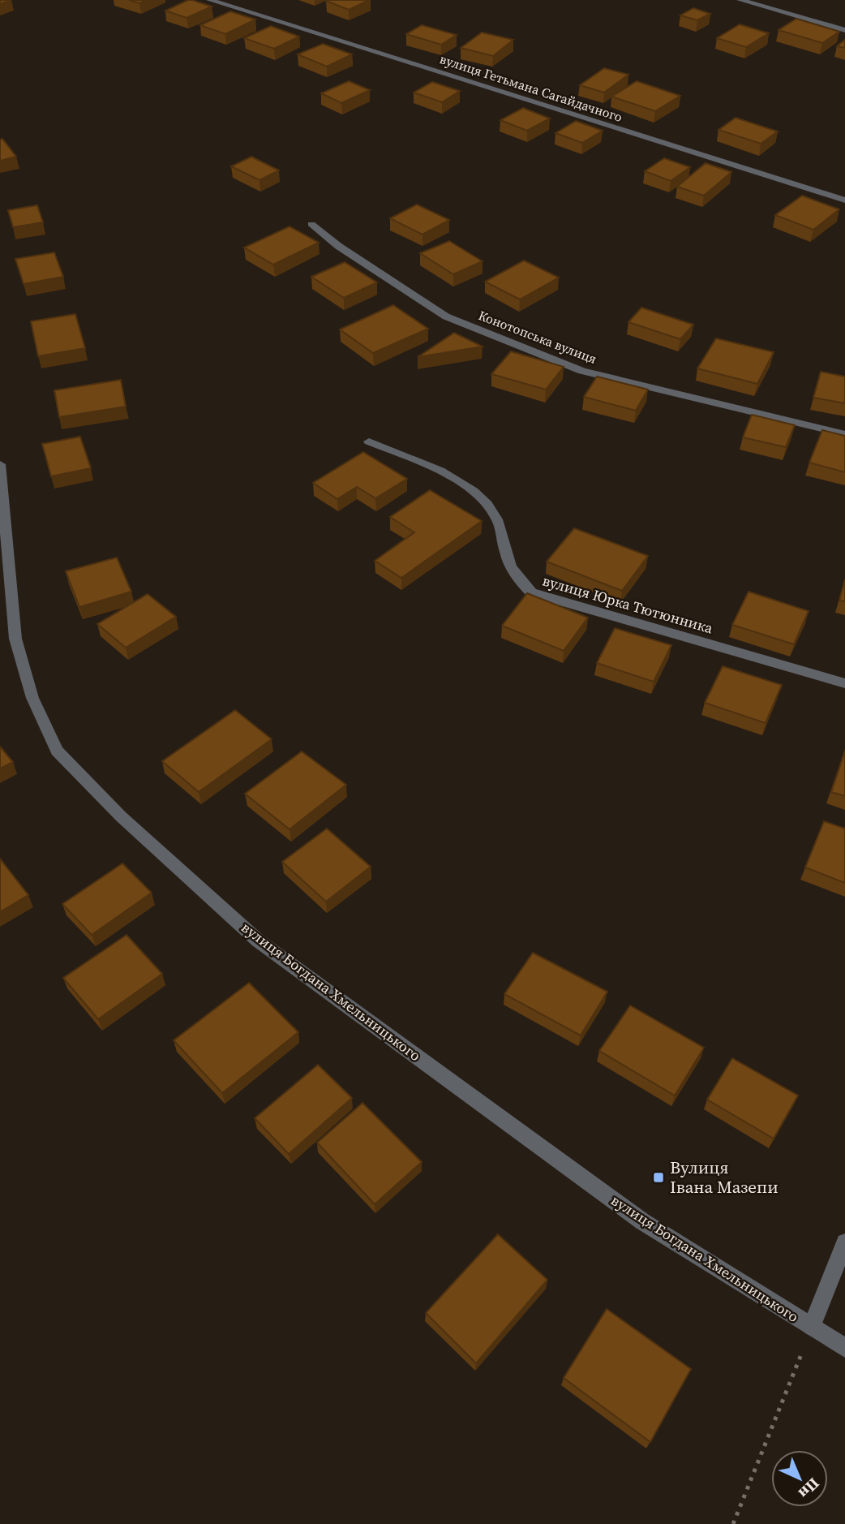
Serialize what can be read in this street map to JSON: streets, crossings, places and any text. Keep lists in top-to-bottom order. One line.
{"streets":{"street":["вулиця Гетьмана Сагайдачного","Конотопська вулиця","вулиця Юрка Тютюнника","вулиця Богдана Хмельницького"]},"places":{"transit":["Вулиця Івана Мазепи"]},"north":"bottom right"}
